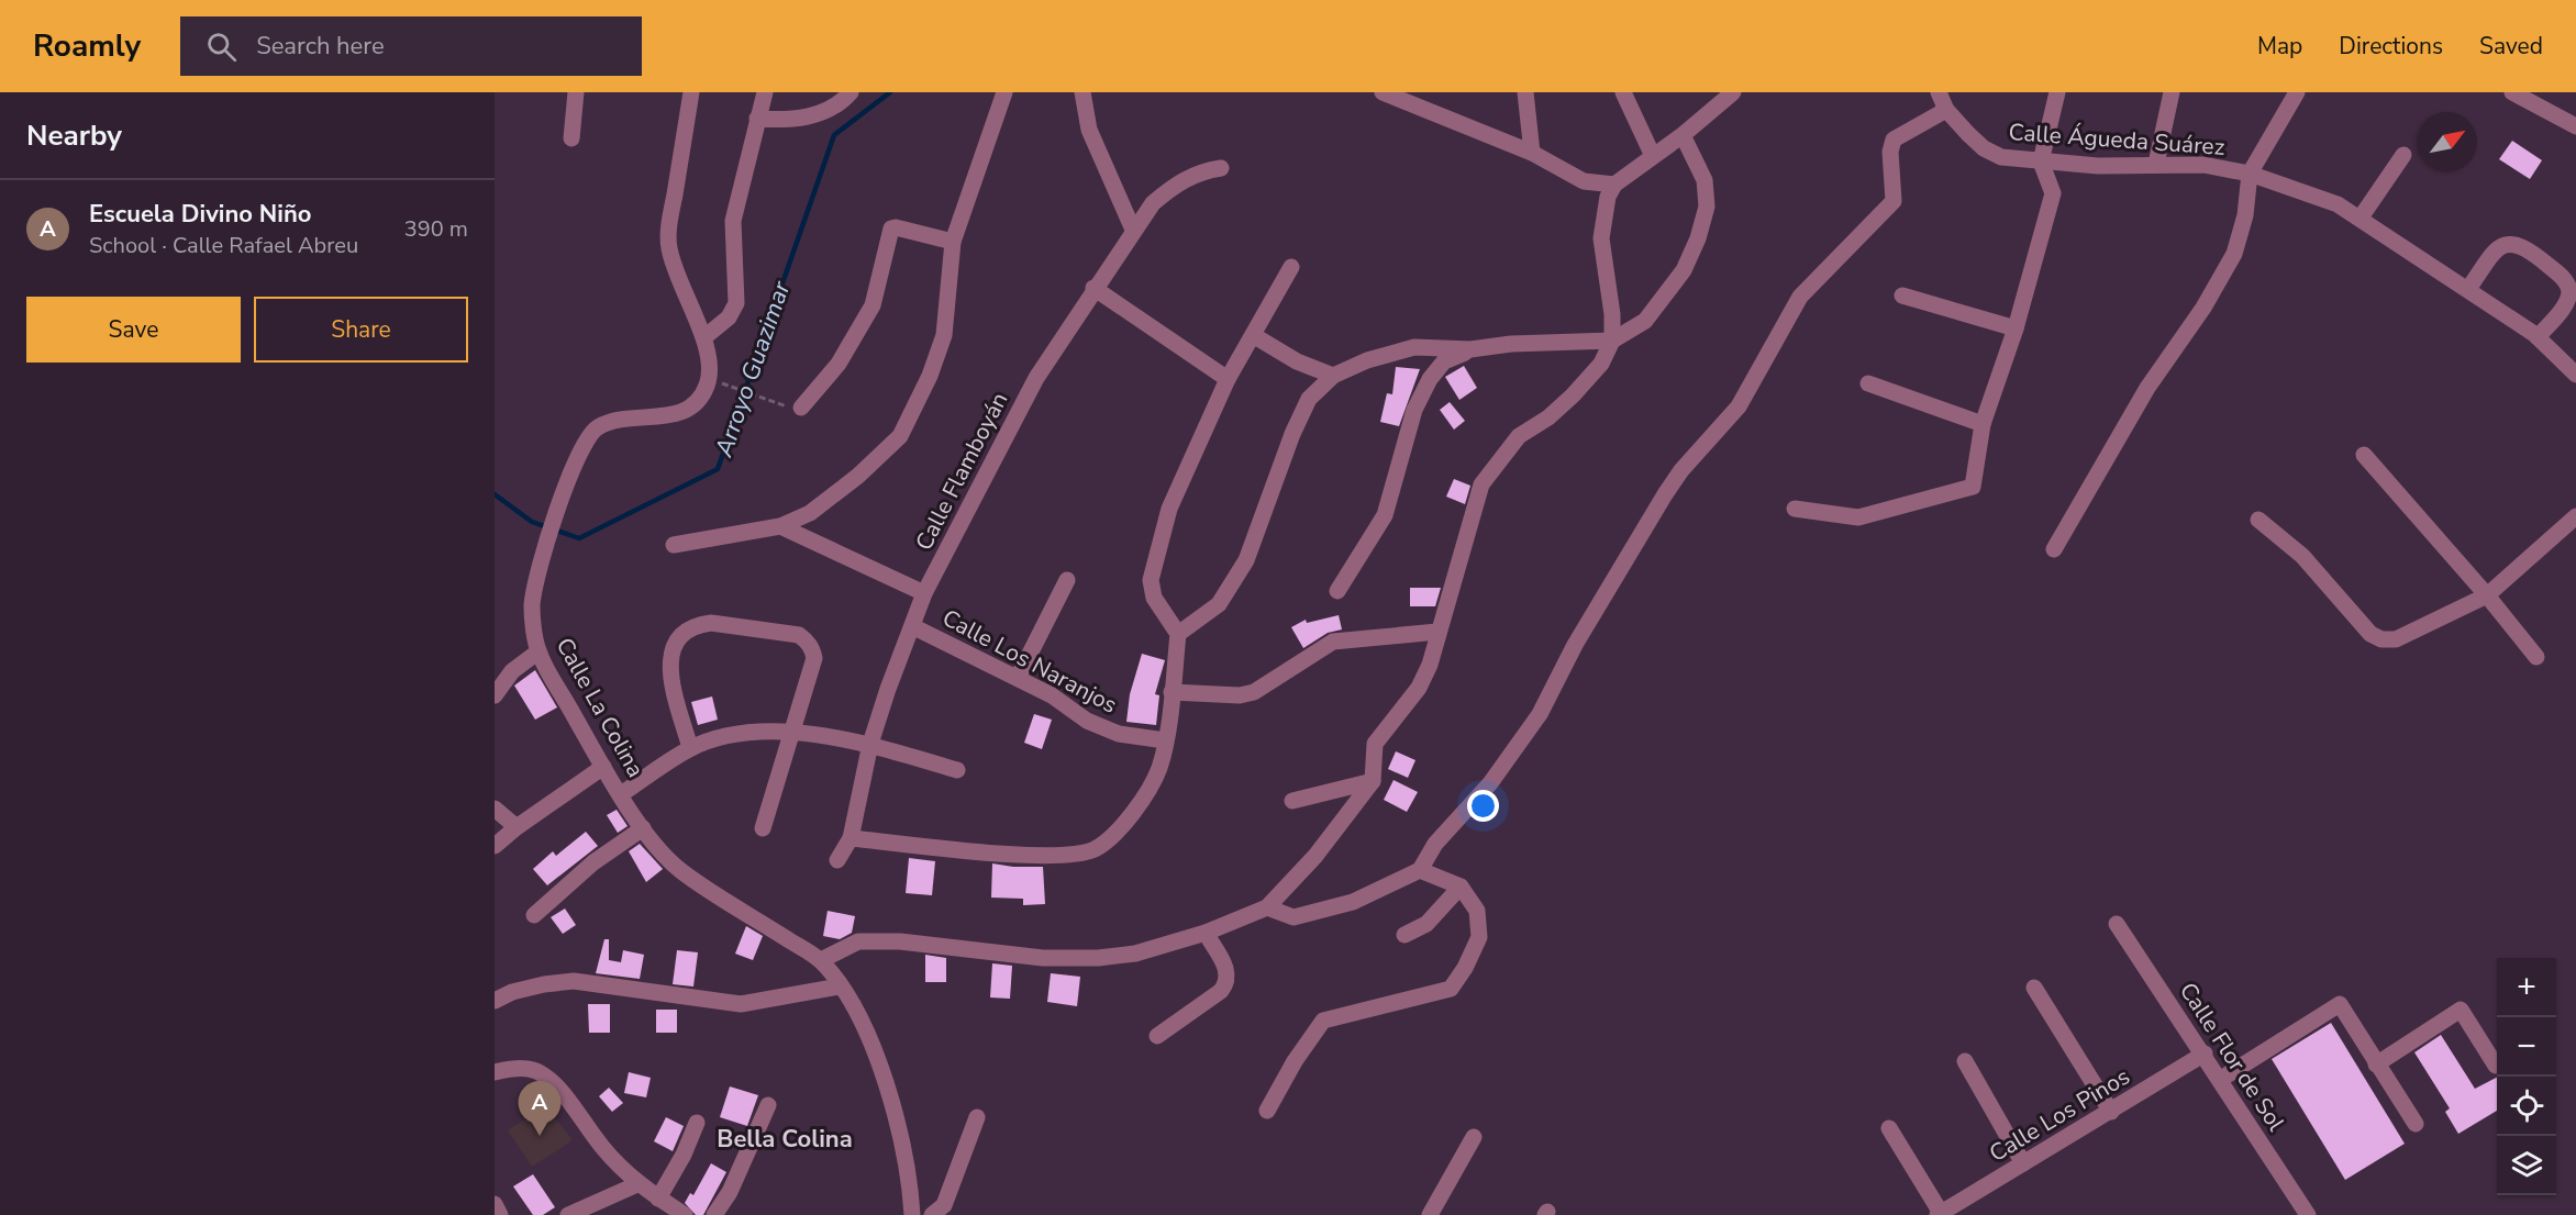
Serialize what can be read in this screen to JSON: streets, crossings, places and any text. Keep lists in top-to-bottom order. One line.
{"streets":{"street":["Calle Águeda Suárez","Calle Flamboyán","Calle Los Naranjos","Calle La Colina","Calle Flor de Sol","Calle Los Pinos"]},"crossings":[["Calle Flamboyán","Calle Los Naranjos"],["Calle Flor de Sol","Calle Los Pinos"]],"districts":["Bella Colina"],"water":["Arroyo Guazimar"],"north":"top right","page":{"header":"Roamly","search":"Search here","nav":["Map","Directions","Saved"],"heading":"Nearby","list":[{"mark":"A","name":"Escuela Divino Niño","note":"School · Calle Rafael Abreu","value":"390 m"}],"buttons":["Save","Share"],"map_buttons":["+","−"],"pins":"A"}}
